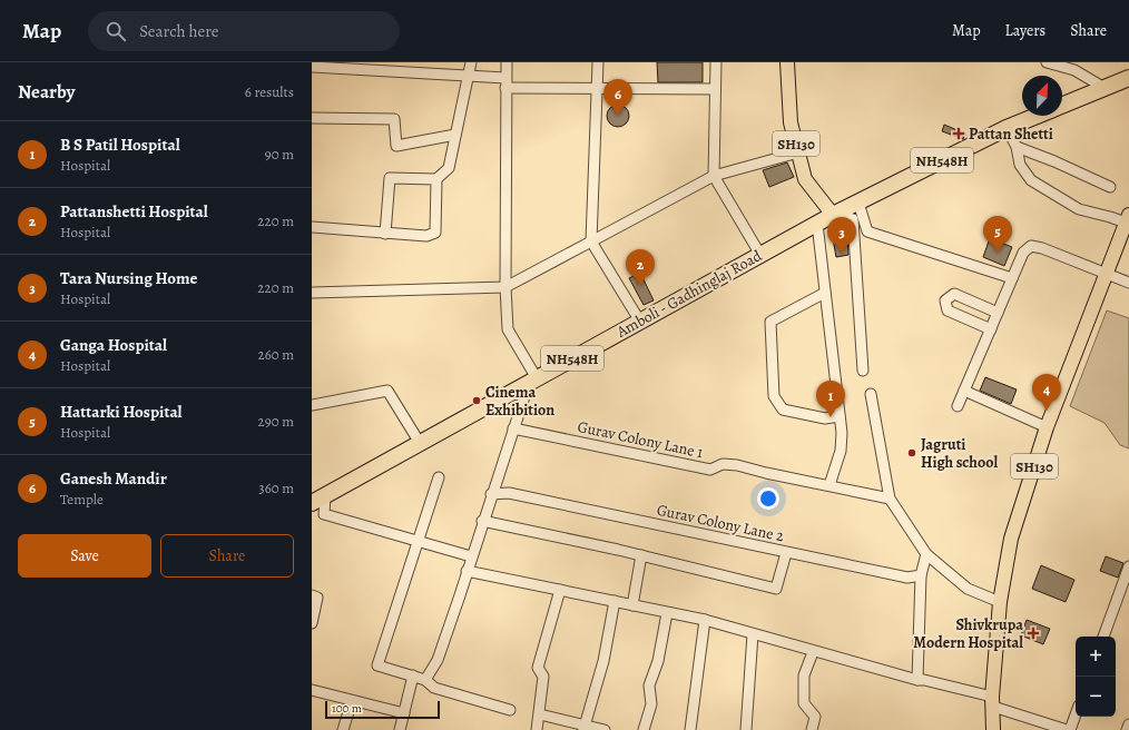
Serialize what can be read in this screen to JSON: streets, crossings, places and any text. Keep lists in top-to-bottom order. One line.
{"streets":{"highway":["NH548H","Amboli - Gadhinglaj Road"],"main road":["SH130"],"street":["Gurav Colony Lane 1","Gurav Colony Lane 2"]},"crossings":[["SH130","NH548H"],["SH130","Amboli - Gadhinglaj Road"],["NH548H","Amboli - Gadhinglaj Road"]],"places":{"health":["Pattan Shetti","Shivkrupa Modern Hospital"],"other":["Cinema Exhibition","Jagruti High school"]},"scale_bar":"100 m","north":"top right","page":{"header":"Map","search":"Search here","nav":["Map","Layers","Share"],"heading":["Nearby","6 results"],"pins":["6","5","3","2","4","1"],"list":[{"mark":"1","name":"B S Patil Hospital","note":"Hospital","value":"90 m"},{"mark":"2","name":"Pattanshetti Hospital","note":"Hospital","value":"220 m"},{"mark":"3","name":"Tara Nursing Home","note":"Hospital","value":"220 m"},{"mark":"4","name":"Ganga Hospital","note":"Hospital","value":"260 m"},{"mark":"5","name":"Hattarki Hospital","note":"Hospital","value":"290 m"},{"mark":"6","name":"Ganesh Mandir","note":"Temple","value":"360 m"}],"buttons":["Save","Share"],"map_buttons":["+","−"],"scale":"100 m"}}
